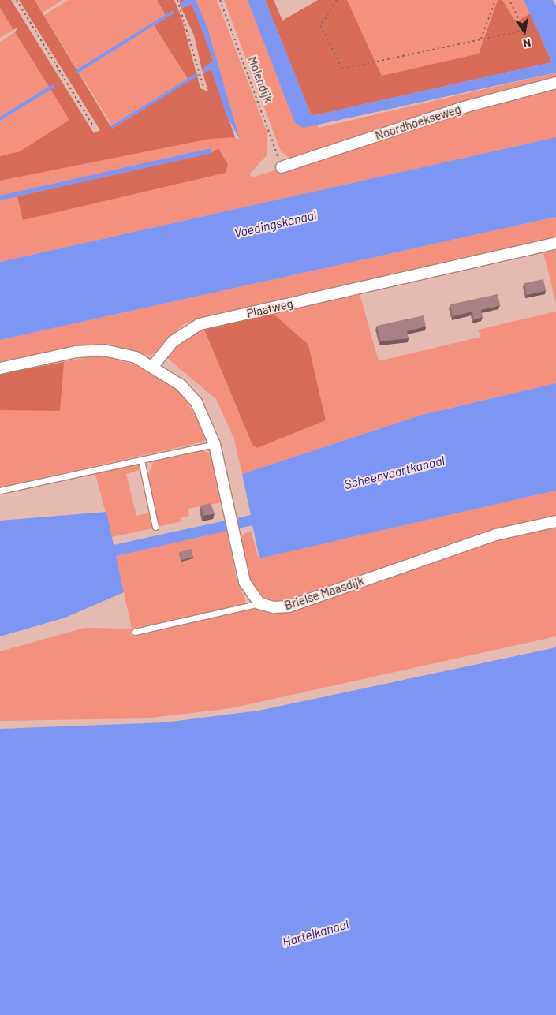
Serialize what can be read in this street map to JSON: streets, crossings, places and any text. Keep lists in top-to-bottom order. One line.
{"streets":{"street":["Noordhoekseweg","Plaatweg","Brielse Maasdijk"],"path":["Molendijk"]},"crossings":[["Molendijk","Noordhoekseweg"]],"water":["Voedingskanaal","Scheepvaartkanaal","Hartelkanaal"],"north":"bottom"}
